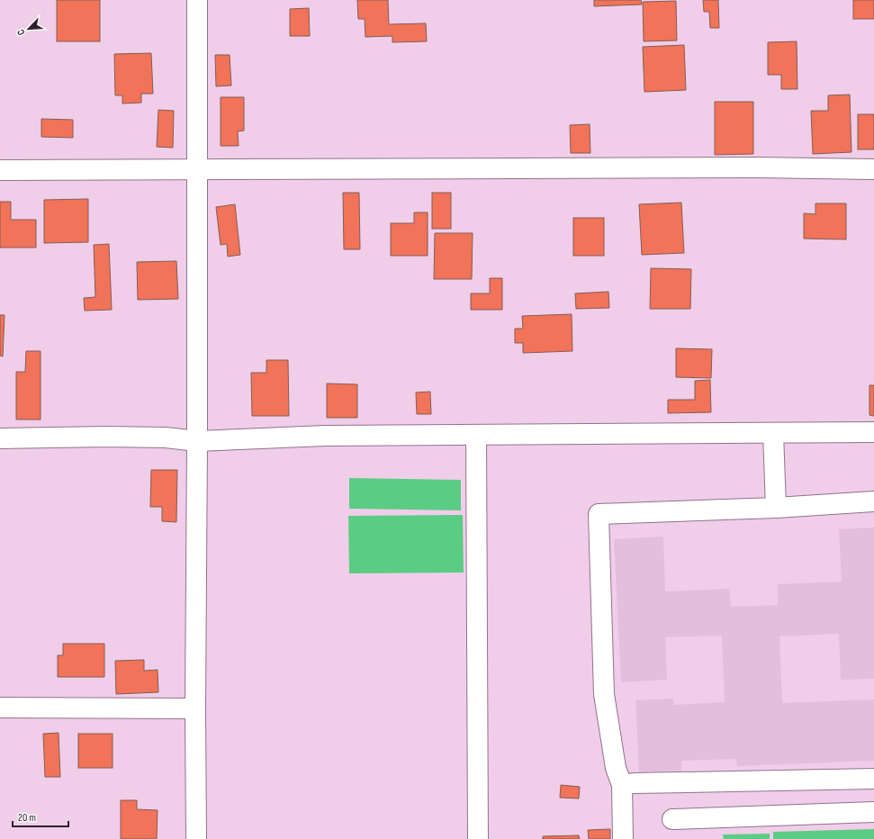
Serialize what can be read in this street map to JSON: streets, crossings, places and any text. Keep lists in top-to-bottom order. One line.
{"scale_bar":"20 m","north":"bottom left"}
